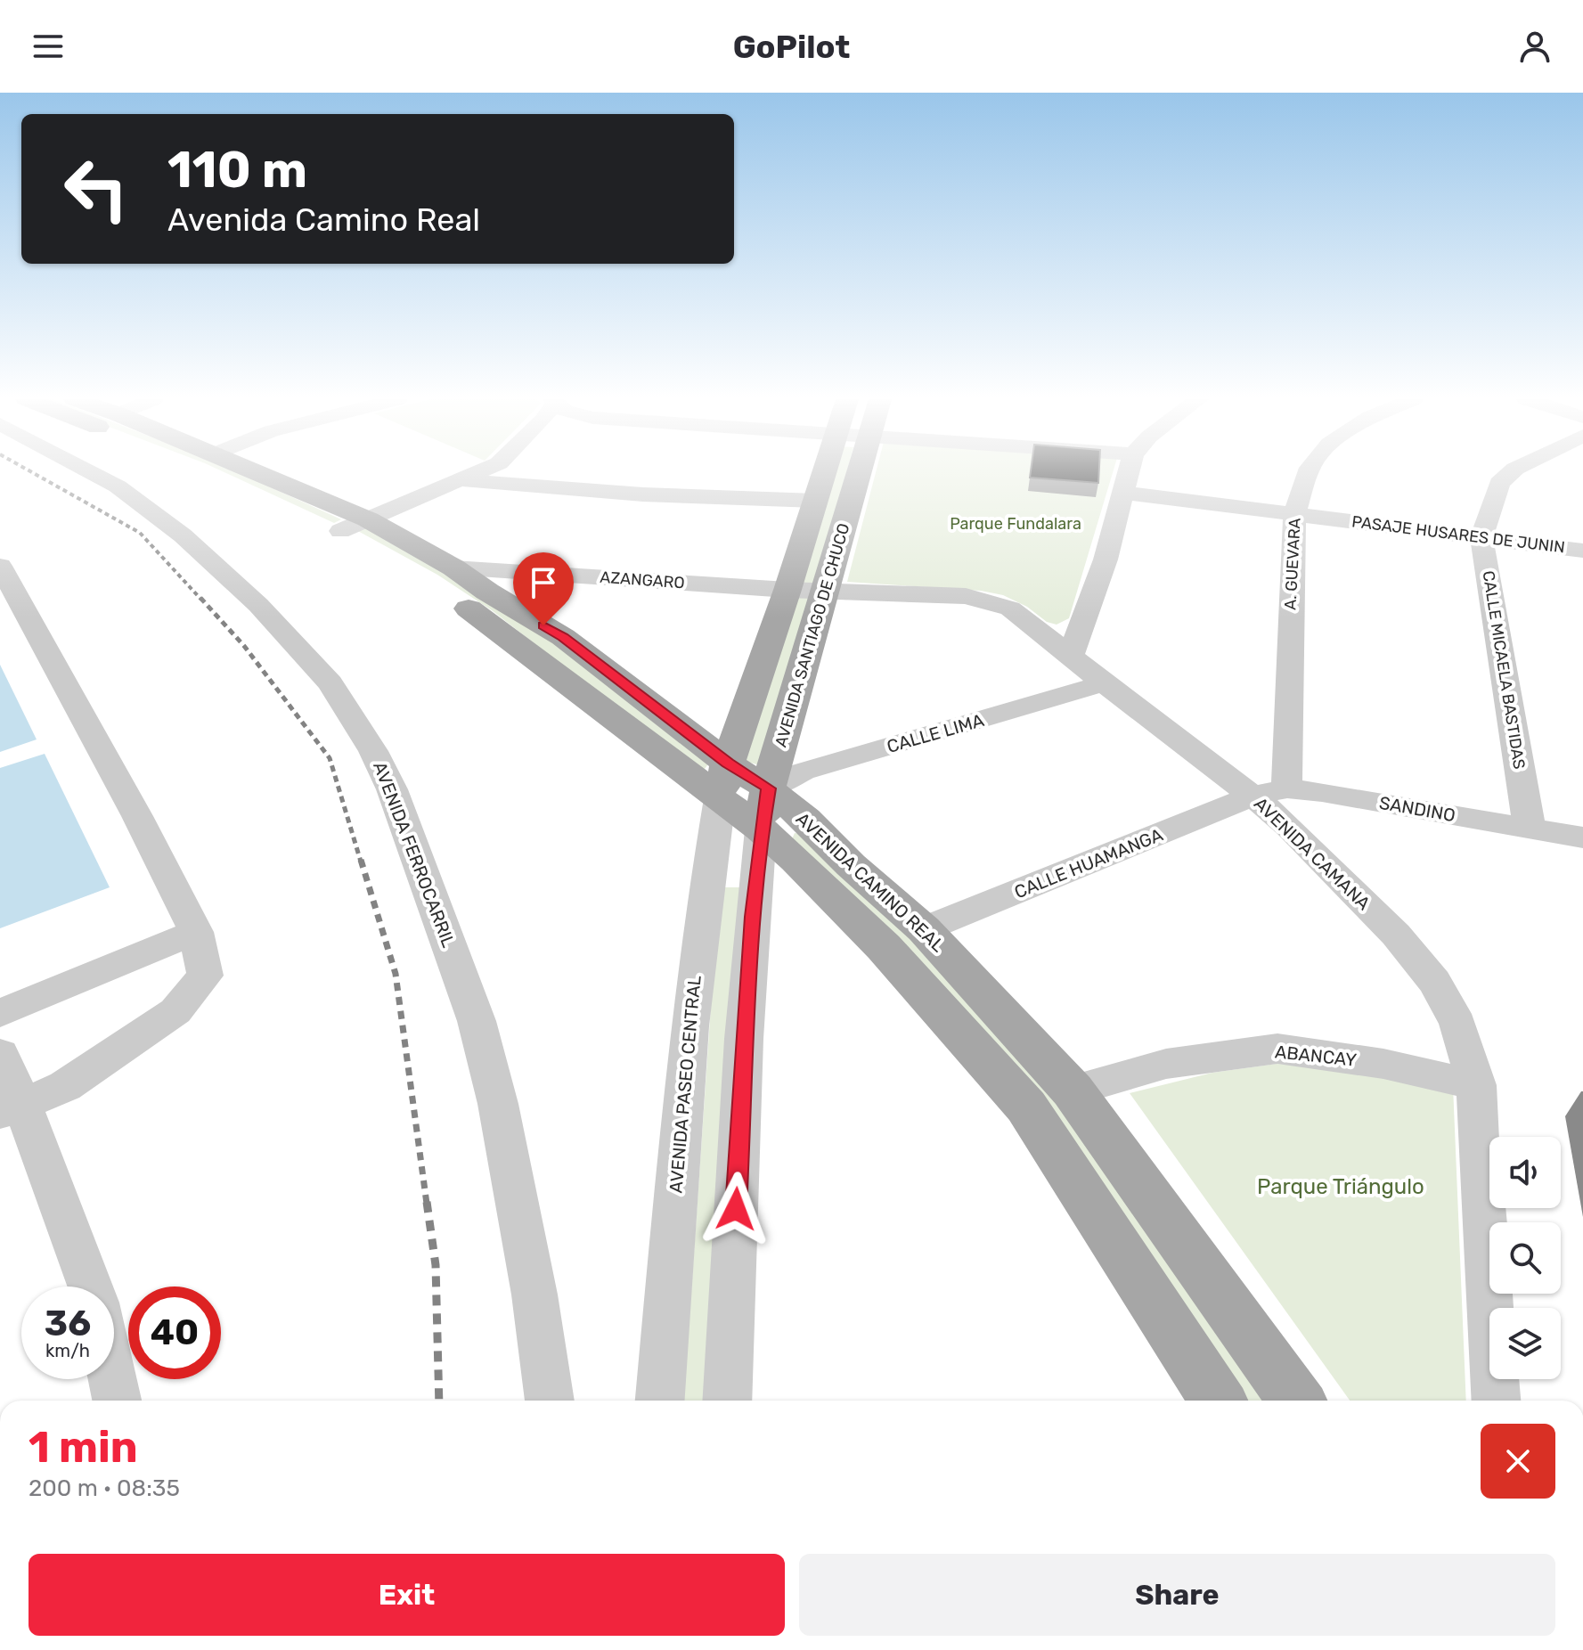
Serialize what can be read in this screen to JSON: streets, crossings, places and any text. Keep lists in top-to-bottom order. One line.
{"streets":{"main road":["AVENIDA SANTIAGO DE CHUCO","AVENIDA CAMINO REAL"],"street":["PASAJE HUSARES DE JUNIN","A. GUEVARA","AZANGARO","CALLE MICAELA BASTIDAS","CALLE LIMA","SANDINO","AVENIDA CAMANA","AVENIDA FERROCARRIL","CALLE HUAMANGA","ABANCAY","AVENIDA PASEO CENTRAL"]},"crossings":[["PASAJE HUSARES DE JUNIN","A. GUEVARA"],["PASAJE HUSARES DE JUNIN","CALLE MICAELA BASTIDAS"],["A. GUEVARA","SANDINO"],["A. GUEVARA","AVENIDA CAMANA"],["A. GUEVARA","CALLE HUAMANGA"],["AZANGARO","AVENIDA SANTIAGO DE CHUCO"],["AZANGARO","AVENIDA CAMANA"],["AZANGARO","AVENIDA CAMINO REAL"],["AVENIDA SANTIAGO DE CHUCO","CALLE LIMA"],["AVENIDA SANTIAGO DE CHUCO","AVENIDA CAMANA"],["AVENIDA SANTIAGO DE CHUCO","AVENIDA CAMINO REAL"],["AVENIDA SANTIAGO DE CHUCO","AVENIDA PASEO CENTRAL"],["CALLE MICAELA BASTIDAS","SANDINO"],["CALLE LIMA","AVENIDA CAMANA"],["CALLE LIMA","AVENIDA CAMINO REAL"],["SANDINO","AVENIDA CAMANA"],["SANDINO","CALLE HUAMANGA"],["AVENIDA CAMANA","CALLE HUAMANGA"],["AVENIDA CAMANA","ABANCAY"],["CALLE HUAMANGA","AVENIDA CAMINO REAL"],["AVENIDA CAMINO REAL","ABANCAY"],["AVENIDA CAMINO REAL","AVENIDA PASEO CENTRAL"]],"parks":["Parque Fundalara","Parque Triángulo"],"page":{"header":"GoPilot","turn":["110 m","Avenida Camino Real"],"speed":"36 km/h","limit":"40","heading":["1 min","200 m · 08:35"],"buttons":["Exit","Share"]}}
